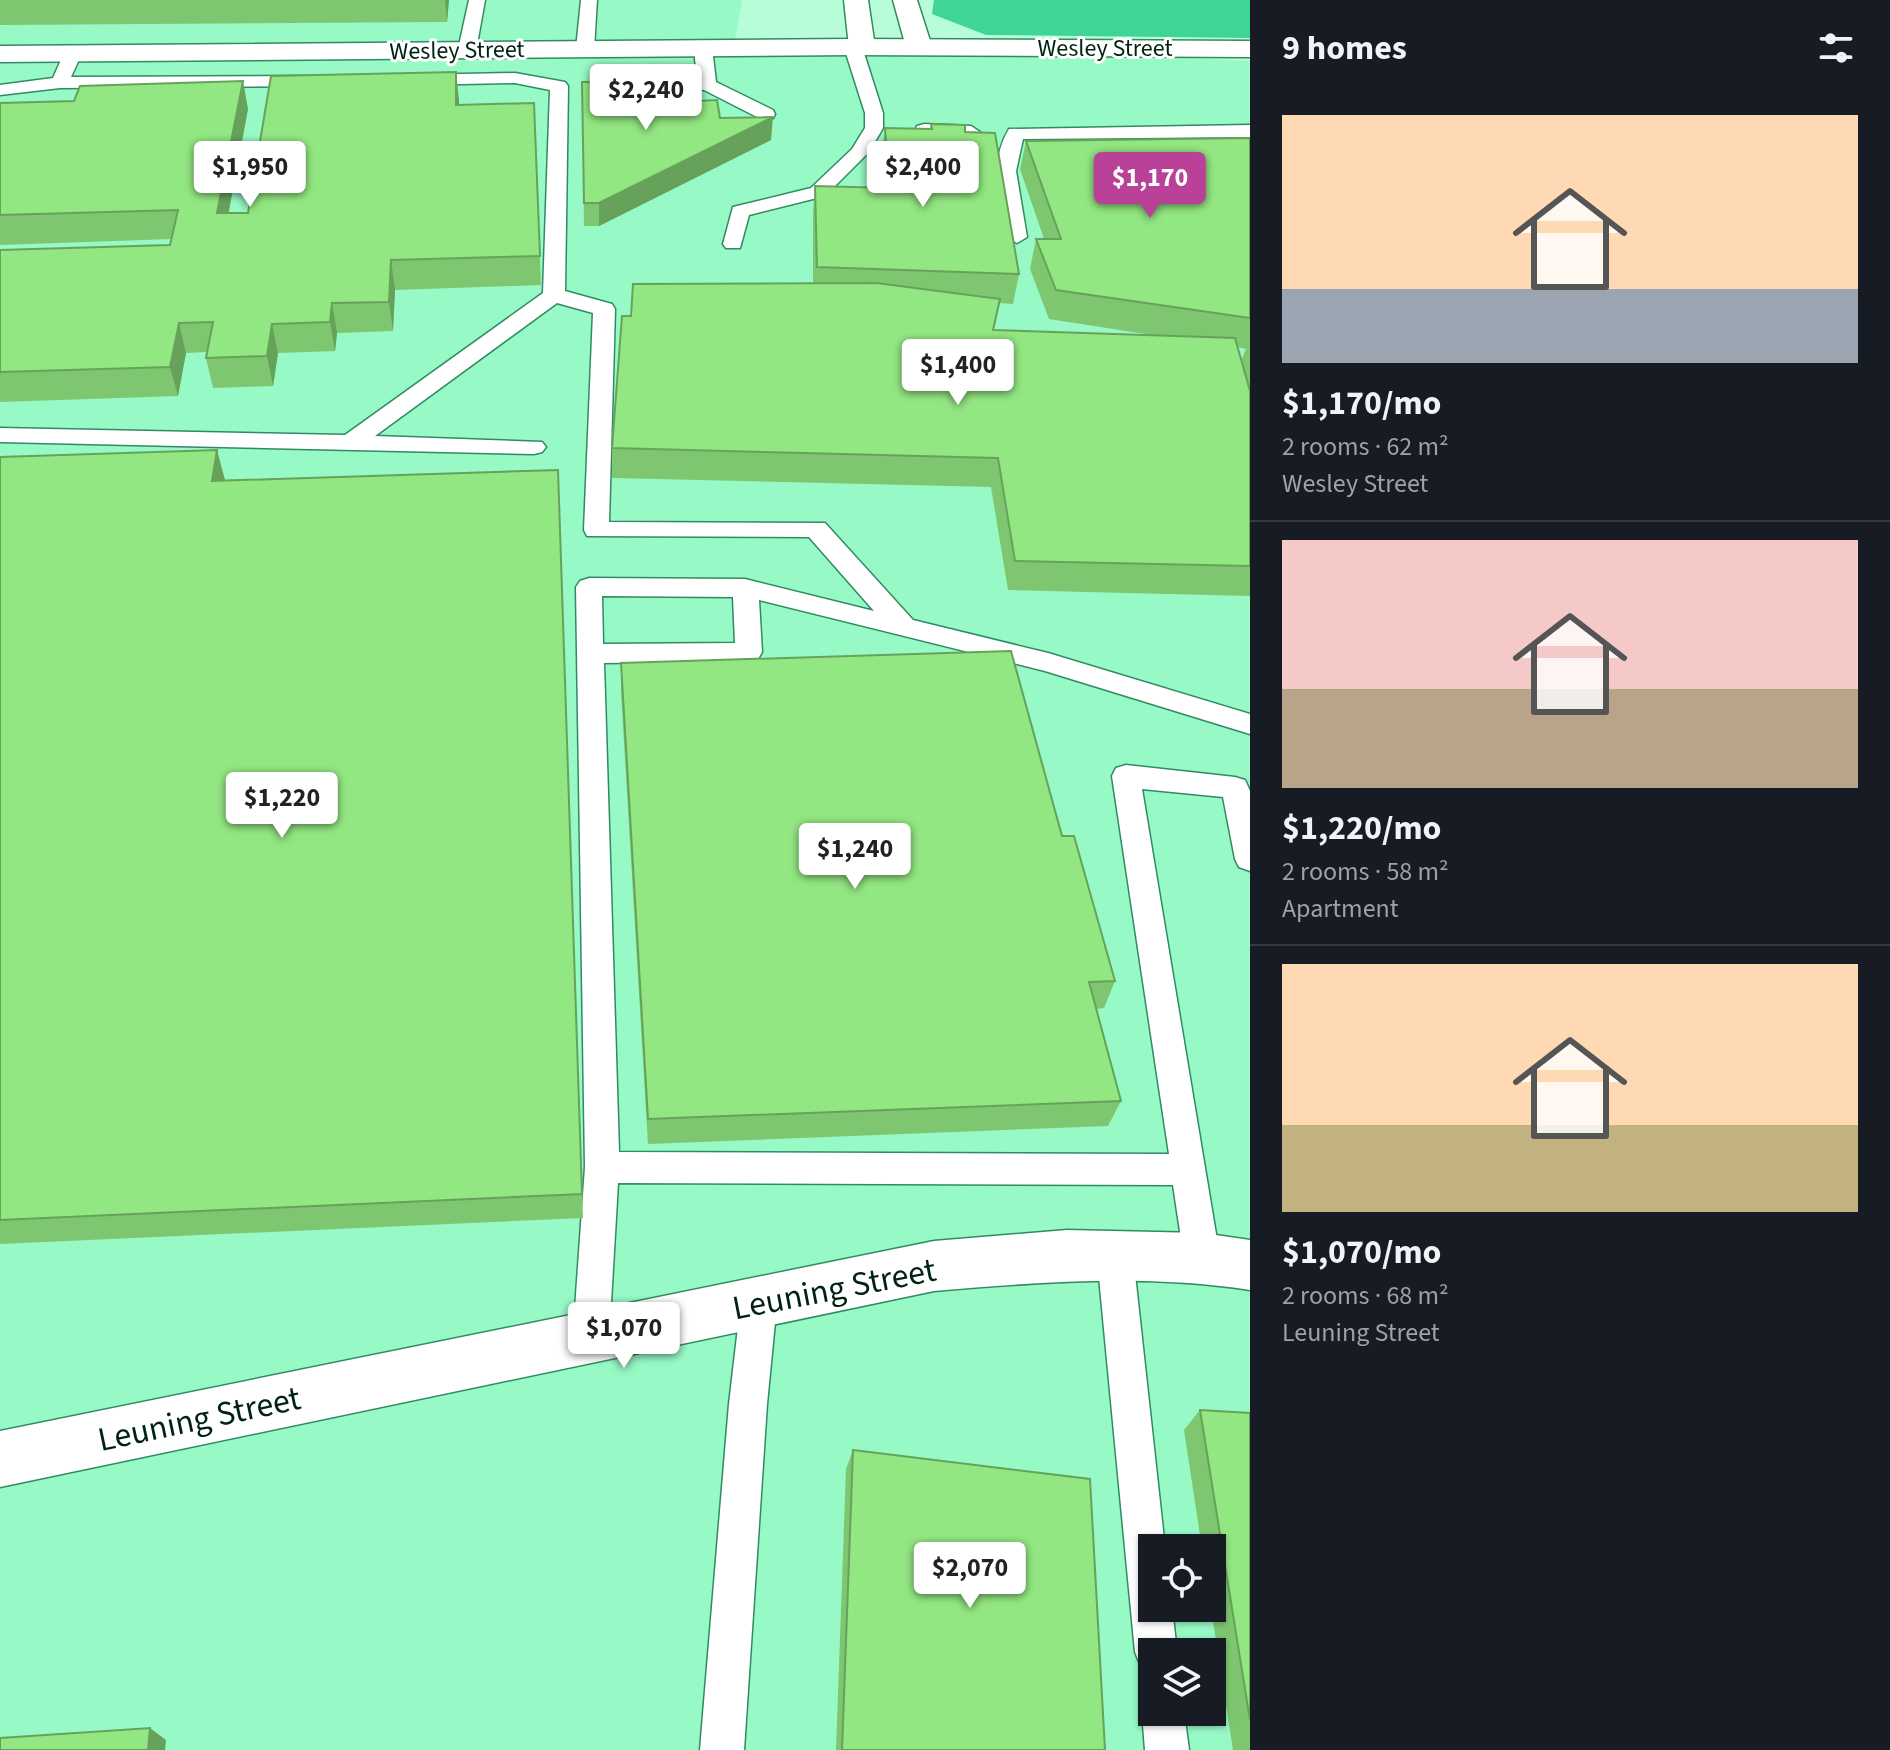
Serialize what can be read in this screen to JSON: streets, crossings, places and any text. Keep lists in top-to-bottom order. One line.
{"streets":{"main road":["Wesley Street","Leuning Street"]},"page":{"heading":"9 homes","price":["$2,240","$1,950","$2,400","$1,170","$1,400","$1,220","$1,240","$1,070","$2,070"],"list":[{"name":"$1,170/mo","note":"2 rooms · 62 m² · Wesley Street"},{"name":"$1,220/mo","note":"2 rooms · 58 m² · Apartment"},{"name":"$1,070/mo","note":"2 rooms · 68 m² · Leuning Street"}]}}
